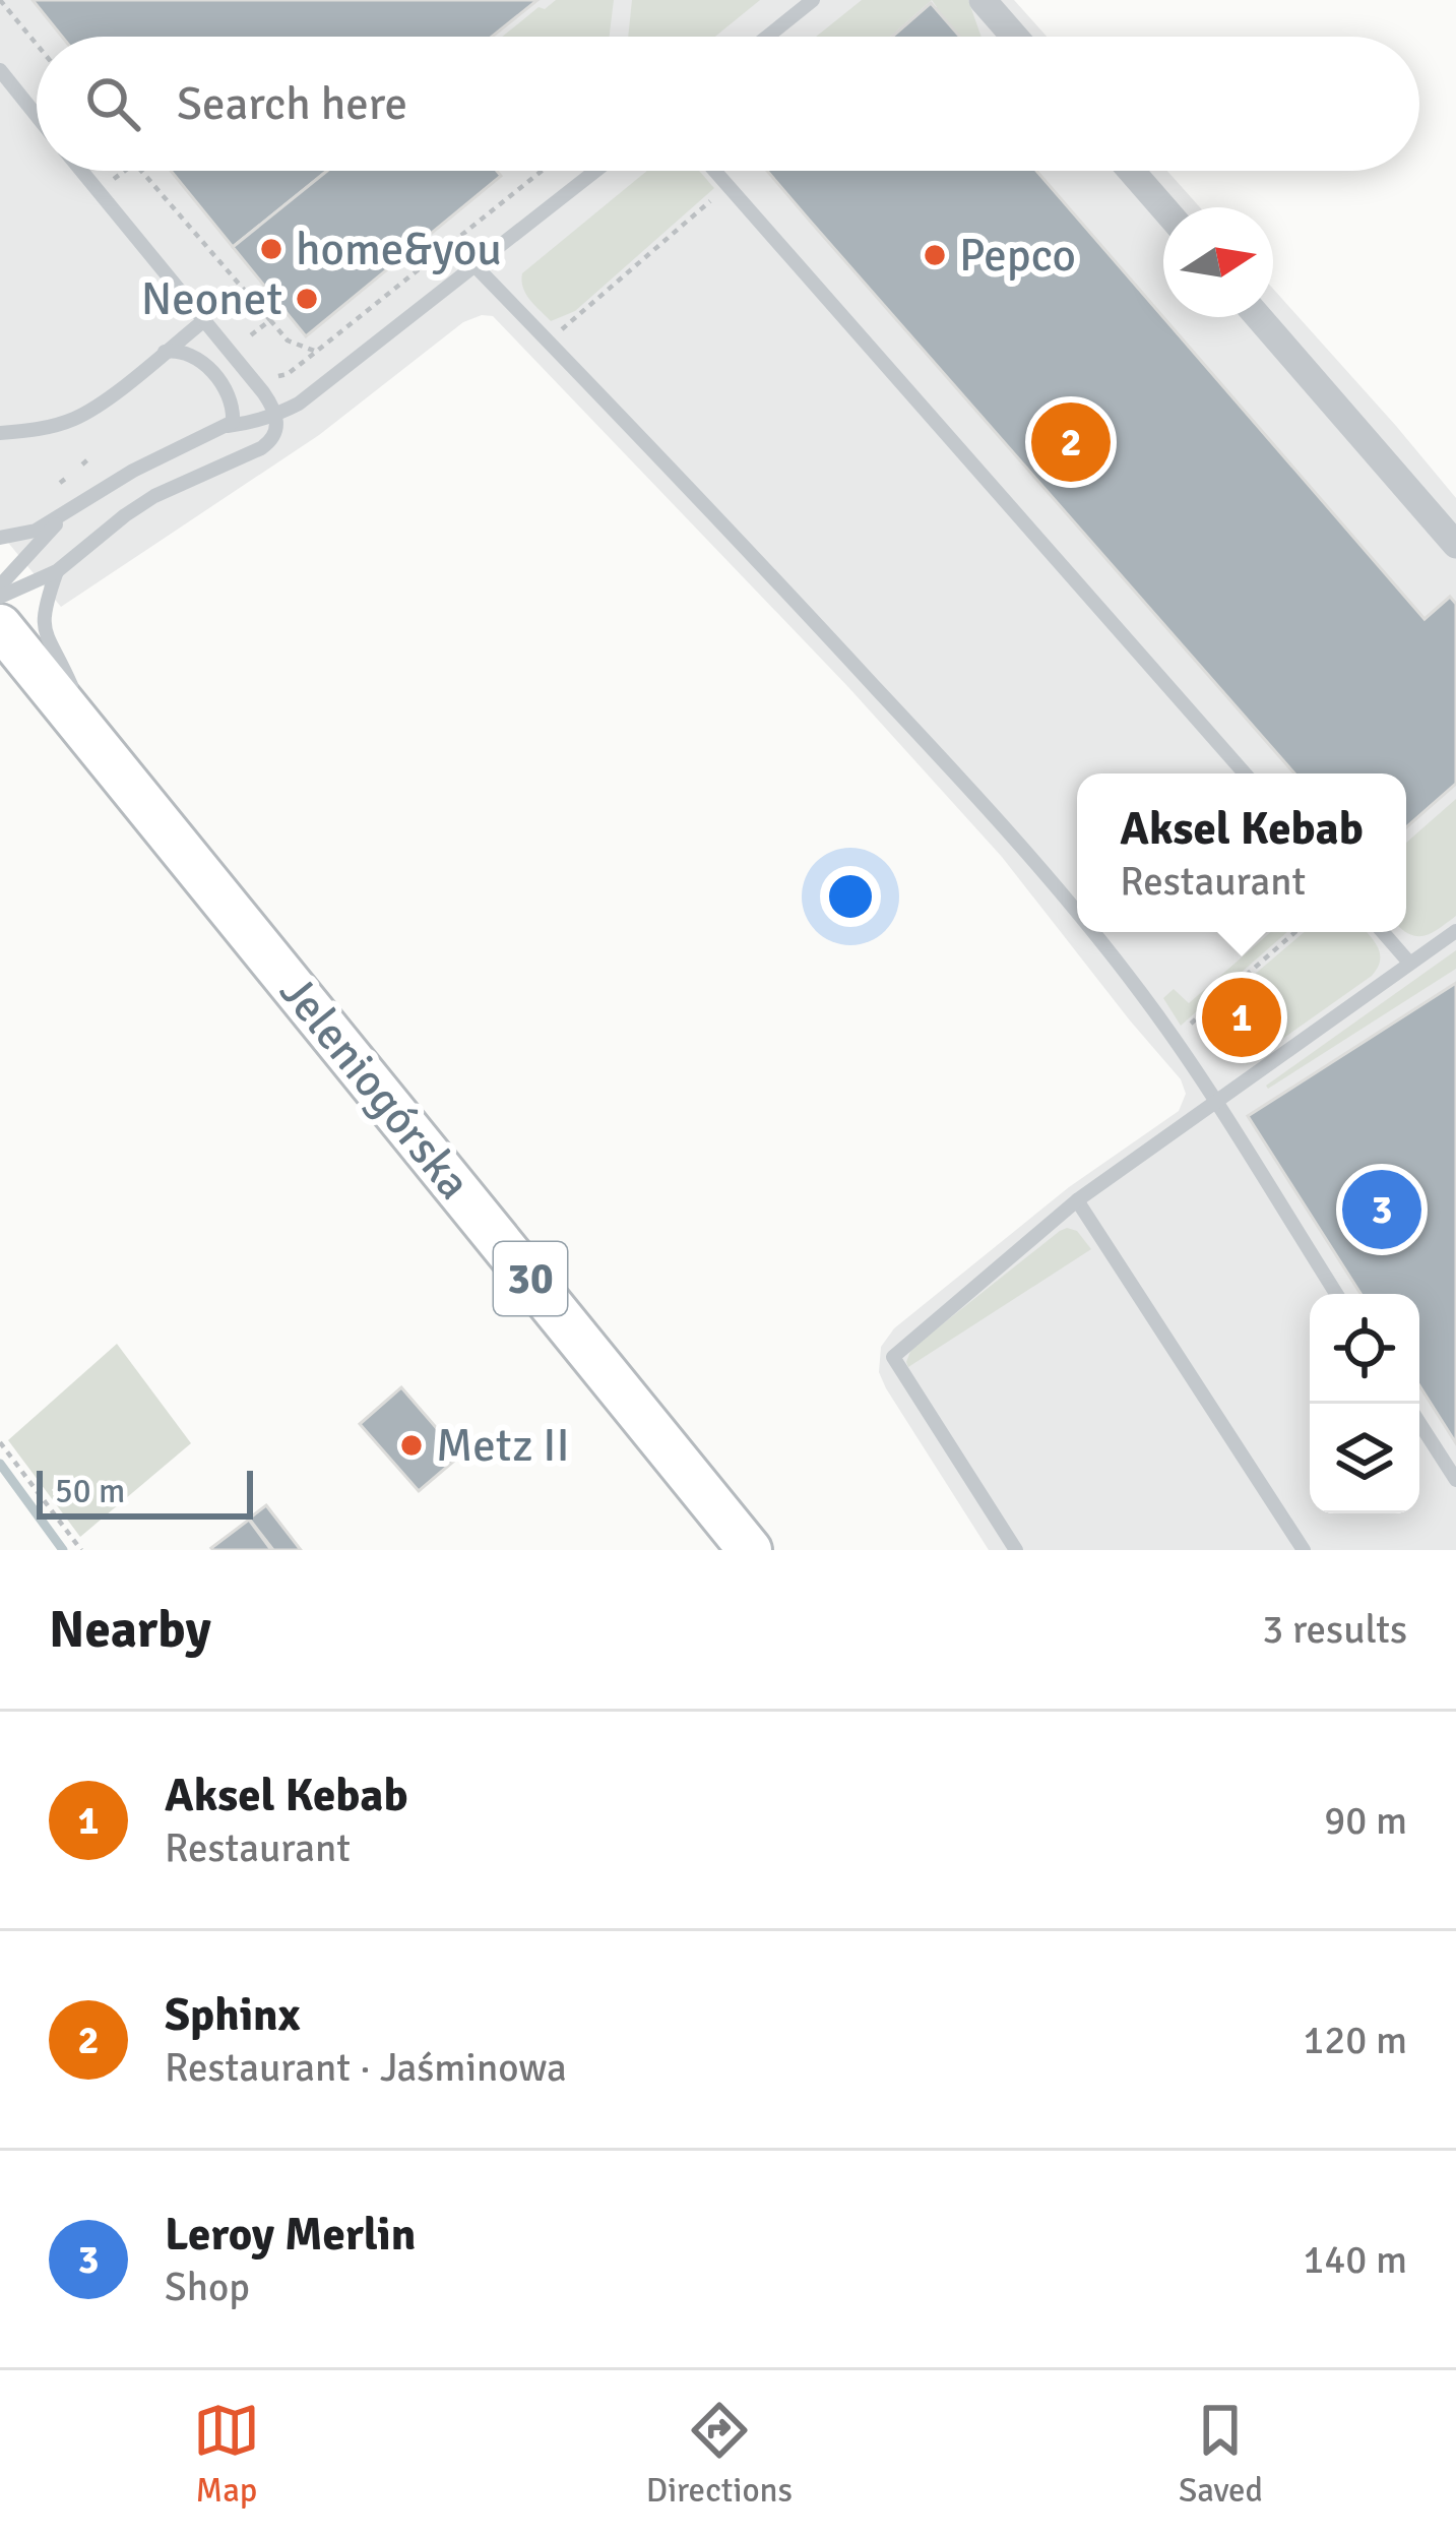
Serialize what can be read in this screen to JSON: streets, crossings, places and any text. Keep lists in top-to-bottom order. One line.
{"streets":{"main road":["Jeleniogórska","30"]},"places":["home&you","Pepco","Neonet","Metz II"],"scale_bar":"50 m","north":"right","page":{"search":"Search here","pins":["2","1","3"],"popup":["Aksel Kebab","Restaurant"],"scale":"50 m","heading":["Nearby","3 results"],"list":[{"mark":"1","name":"Aksel Kebab","note":"Restaurant","value":"90 m"},{"mark":"2","name":"Sphinx","note":"Restaurant · Jaśminowa","value":"120 m"},{"mark":"3","name":"Leroy Merlin","note":"Shop","value":"140 m"}],"nav":["Map","Directions","Saved"]}}
